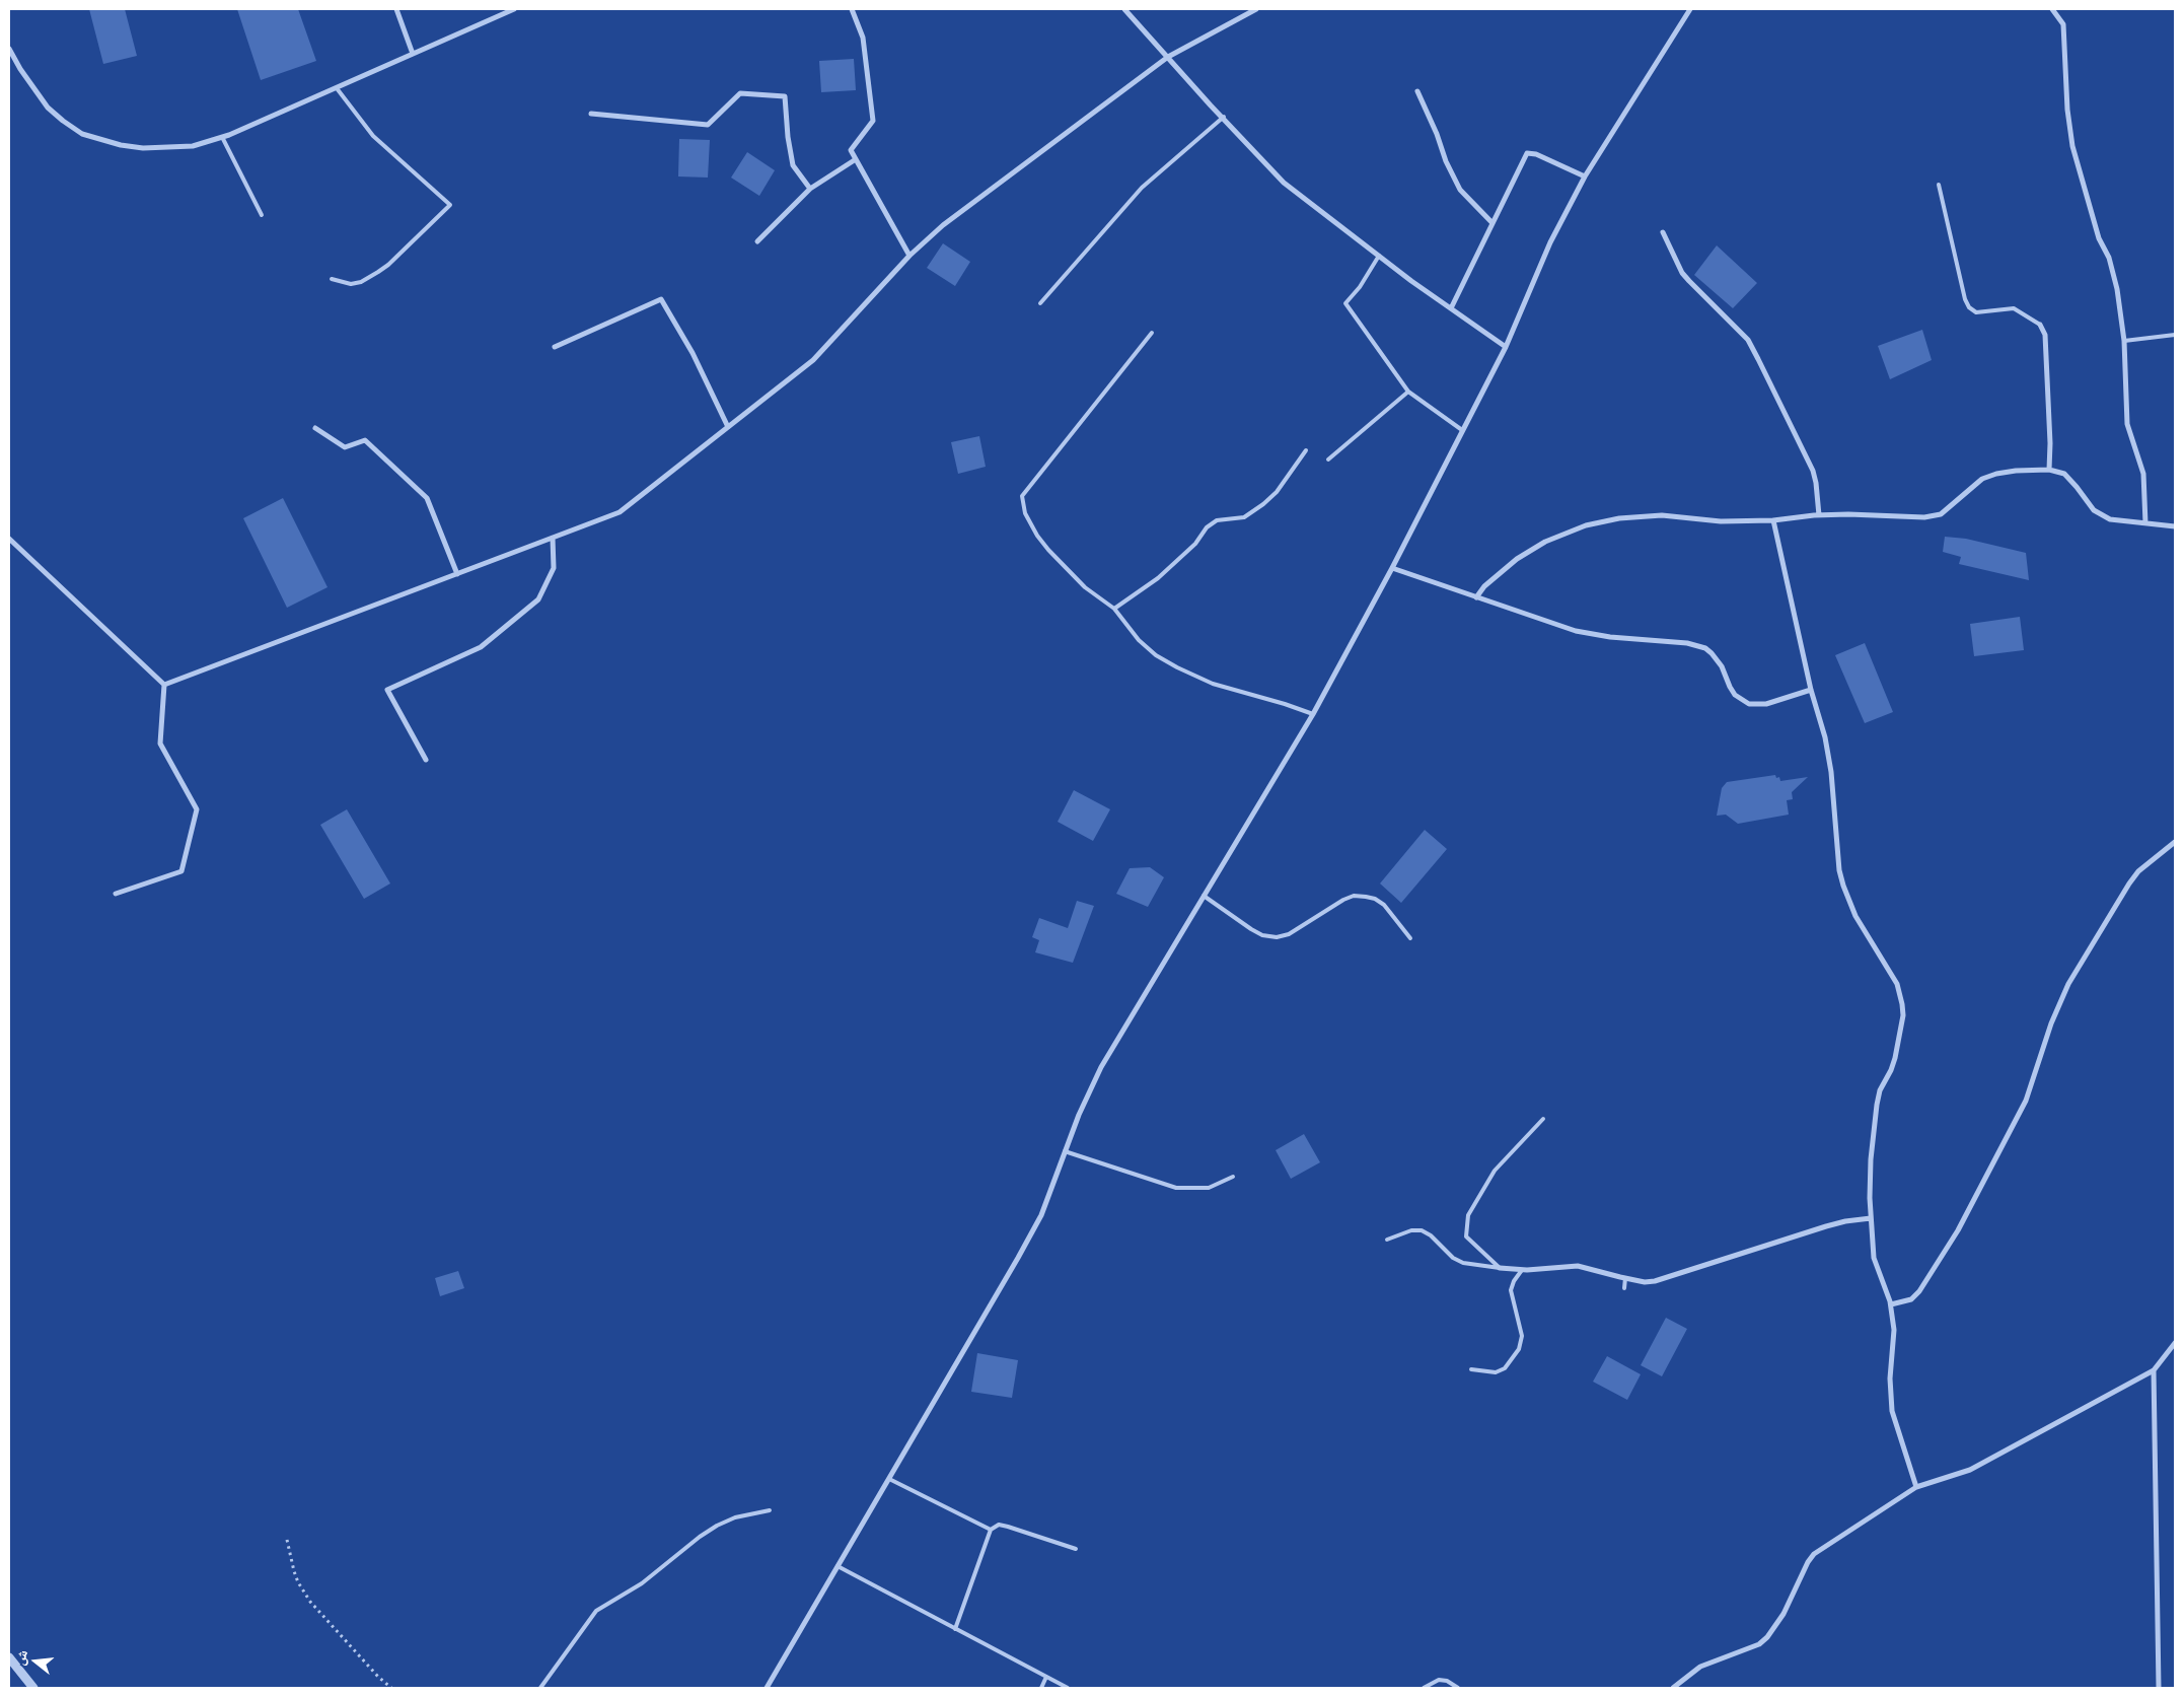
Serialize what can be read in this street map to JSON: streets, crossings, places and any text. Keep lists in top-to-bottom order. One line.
{"north":"left"}
